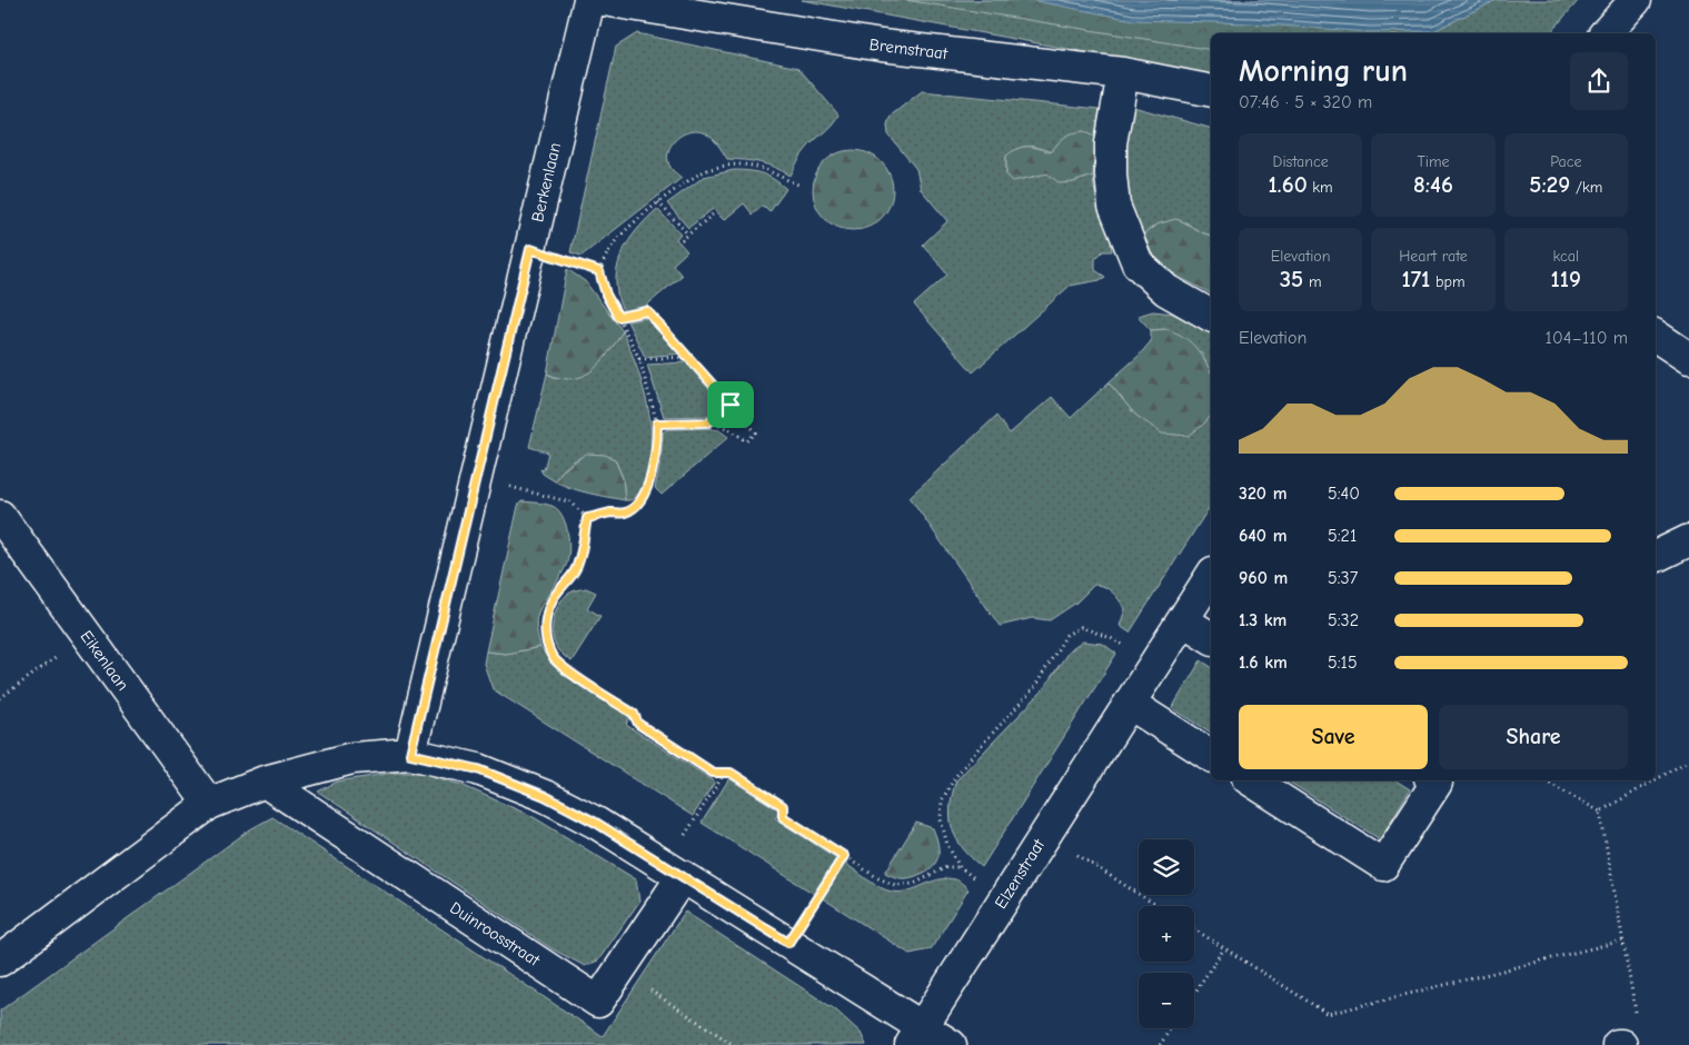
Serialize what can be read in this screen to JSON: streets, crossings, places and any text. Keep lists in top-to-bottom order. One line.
{"streets":{"street":["Bremstraat","Berkenlaan","Eikenlaan","Elzenstraat","Duinroosstraat"]},"page":{"heading":["Morning run","07:46 · 5 × 320 m"],"stats":[["Distance","1.60 km"],["Time","8:46"],["Pace","5:29 /km"],["Elevation","35 m"],["Heart rate","171 bpm"],["kcal","119"]],"chart":["Elevation","104–110 m"],"list":[{"name":"320 m","note":"5:40"},{"name":"640 m","note":"5:21"},{"name":"960 m","note":"5:37"},{"name":"1.3 km","note":"5:32"},{"name":"1.6 km","note":"5:15"}],"buttons":["Save","Share"],"map_buttons":["+","−"]}}
